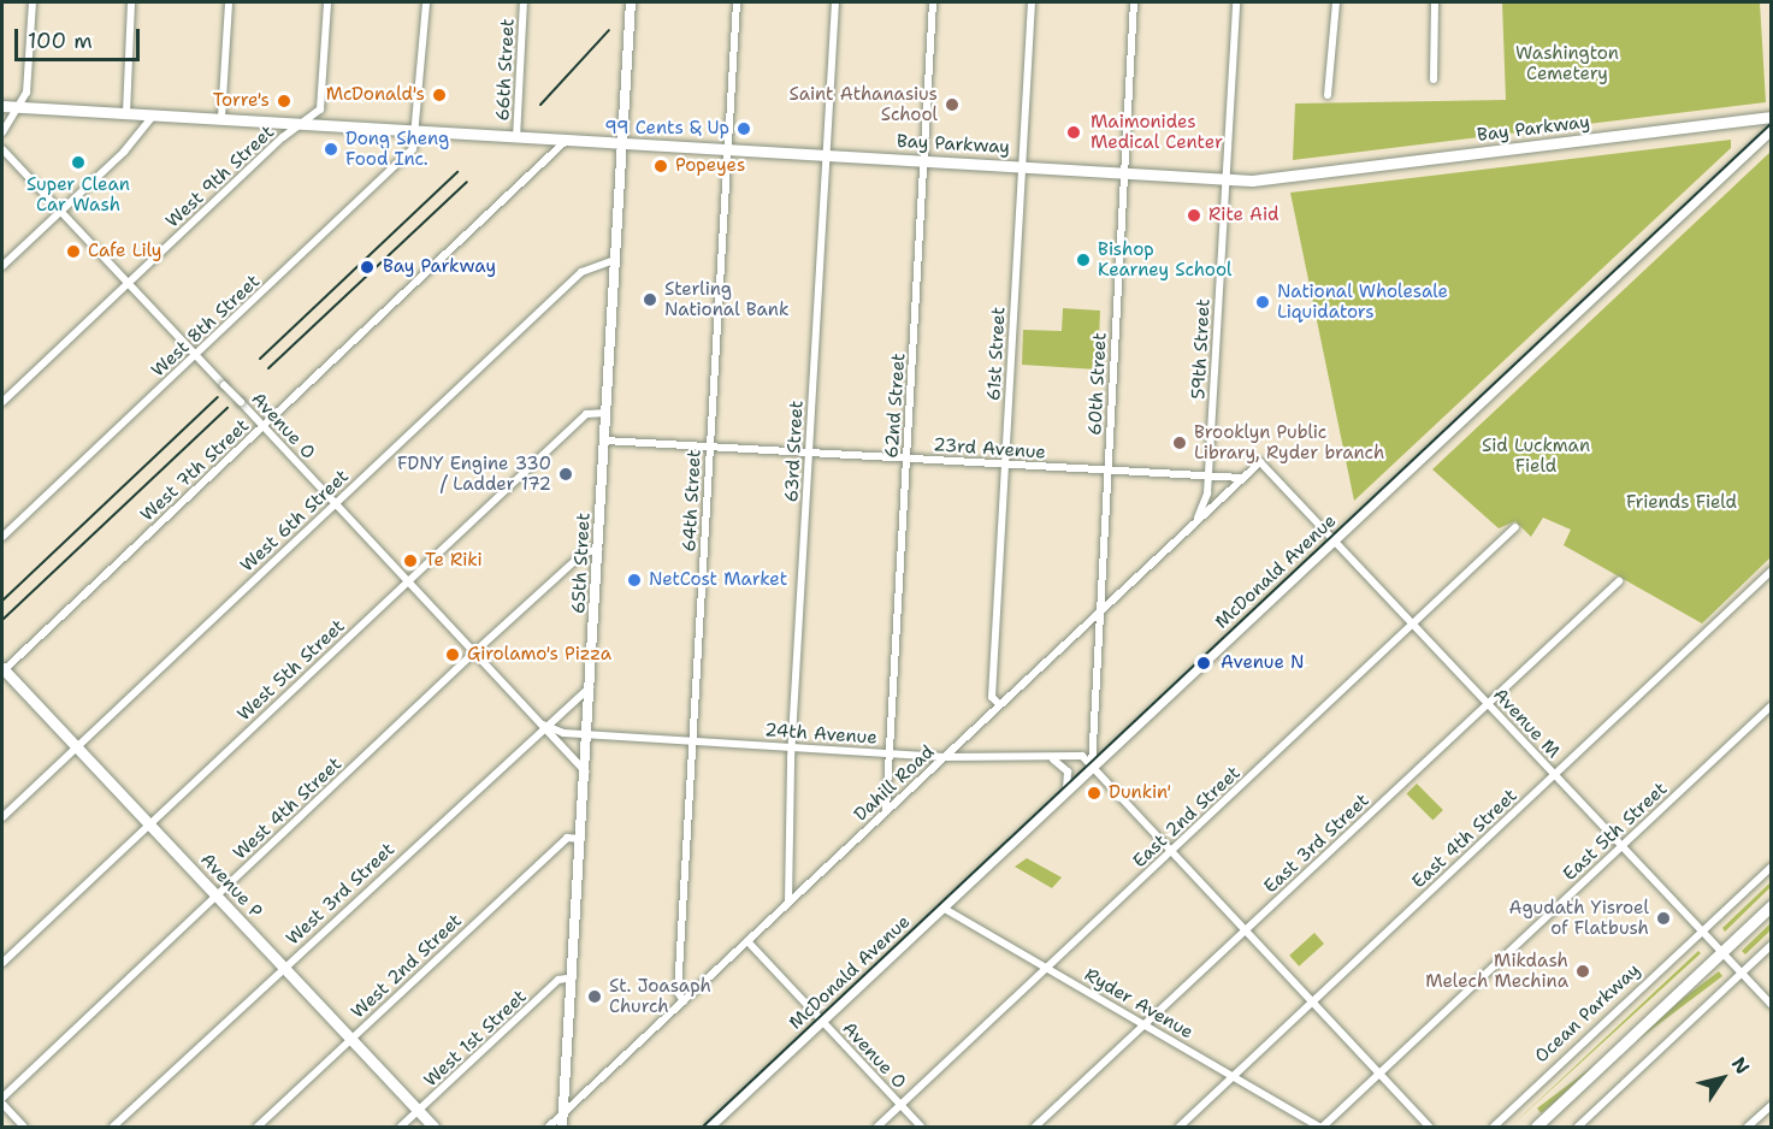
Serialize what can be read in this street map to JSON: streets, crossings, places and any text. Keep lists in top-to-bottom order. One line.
{"streets":{"main road":["Bay Parkway","65th Street","McDonald Avenue","Avenue P"],"street":["66th Street","West 9th Street","West 8th Street","59th Street","61st Street","60th Street","62nd Street","Avenue O","23rd Avenue","63rd Street","West 7th Street","64th Street","West 6th Street","West 5th Street","Avenue M","24th Avenue","Dahill Road","West 4th Street","East 2nd Street","East 5th Street","East 4th Street","East 3rd Street","West 3rd Street","West 2nd Street","Ryder Avenue","Ocean Parkway","West 1st Street"]},"crossings":[["66th Street","Bay Parkway"],["Bay Parkway","West 9th Street"],["Bay Parkway","West 8th Street"],["Bay Parkway","59th Street"],["Bay Parkway","61st Street"],["Bay Parkway","60th Street"],["Bay Parkway","62nd Street"],["Bay Parkway","63rd Street"],["Bay Parkway","West 7th Street"],["Bay Parkway","64th Street"],["Bay Parkway","65th Street"],["West 9th Street","Avenue O"],["West 8th Street","Avenue O"],["59th Street","23rd Avenue"],["59th Street","Dahill Road"],["61st Street","23rd Avenue"],["61st Street","Dahill Road"],["60th Street","23rd Avenue"],["60th Street","McDonald Avenue"],["60th Street","24th Avenue"],["60th Street","Dahill Road"],["62nd Street","23rd Avenue"],["62nd Street","24th Avenue"],["62nd Street","Dahill Road"],["Avenue O","West 7th Street"],["Avenue O","West 6th Street"],["Avenue O","65th Street"],["Avenue O","McDonald Avenue"],["Avenue O","West 5th Street"],["Avenue O","Dahill Road"],["Avenue O","West 4th Street"],["Avenue O","East 2nd Street"],["Avenue O","West 3rd Street"],["23rd Avenue","63rd Street"],["23rd Avenue","64th Street"],["23rd Avenue","65th Street"],["23rd Avenue","Dahill Road"],["63rd Street","24th Avenue"],["63rd Street","Dahill Road"],["West 7th Street","Avenue P"],["64th Street","24th Avenue"],["64th Street","Dahill Road"],["West 6th Street","65th Street"],["West 6th Street","Avenue P"],["65th Street","West 5th Street"],["65th Street","24th Avenue"],["65th Street","Dahill Road"],["65th Street","West 4th Street"],["65th Street","West 3rd Street"],["65th Street","West 2nd Street"],["65th Street","West 1st Street"],["McDonald Avenue","Avenue M"],["McDonald Avenue","24th Avenue"],["McDonald Avenue","Ryder Avenue"],["West 5th Street","Avenue P"],["Avenue M","Dahill Road"],["Avenue M","East 2nd Street"],["Avenue M","East 5th Street"],["Avenue M","East 4th Street"],["Avenue M","East 3rd Street"],["Avenue M","Ocean Parkway"],["24th Avenue","Dahill Road"],["West 4th Street","Avenue P"],["East 2nd Street","Ryder Avenue"],["East 5th Street","Ryder Avenue"],["East 4th Street","Ryder Avenue"],["East 3rd Street","Ryder Avenue"],["Avenue P","West 3rd Street"],["Avenue P","West 2nd Street"],["Avenue P","West 1st Street"]],"parks":["Washington Cemetery","Sid Luckman Field","Friends Field"],"places":["McDonald's","Torre's","Saint Athanasius School","99 Cents & Up","Maimonides Medical Center","Dong Sheng Food Inc.","Super Clean Car Wash","Popeyes","Rite Aid","Cafe Lily","Bishop Kearney School","Bay Parkway","Sterling National Bank","National Wholesale Liquidators","Brooklyn Public Library, Ryder branch","FDNY Engine 330 / Ladder 172","Te Riki","NetCost Market","Girolamo's Pizza","Avenue N","Dunkin'","Agudath Yisroel of Flatbush","Mikdash Melech Mechina","St. Joasaph Church"],"scale_bar":"100 m","north":"top right"}
